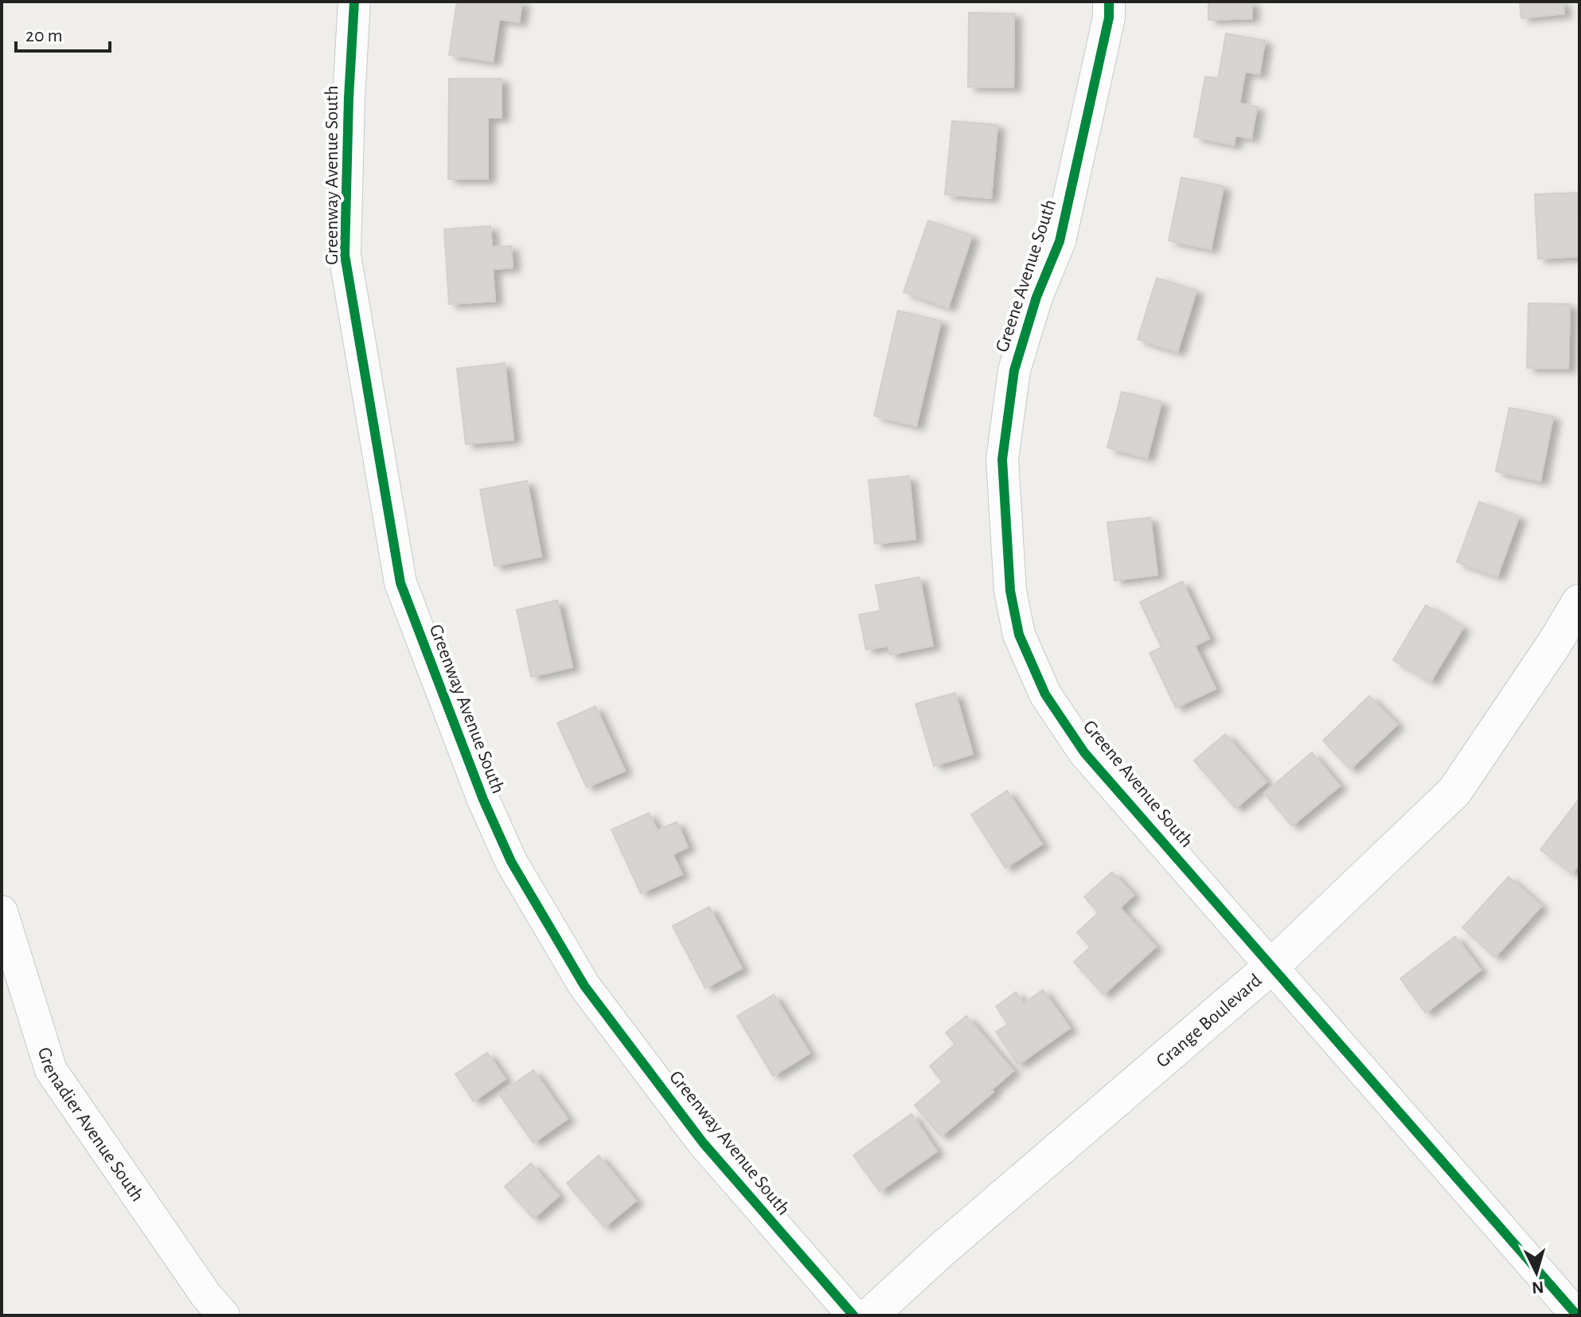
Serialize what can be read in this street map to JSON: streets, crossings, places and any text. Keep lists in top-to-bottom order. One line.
{"streets":{"street":["Greenway Avenue South","Greene Avenue South","Grange Boulevard","Grenadier Avenue South"]},"crossings":[["Greene Avenue South","Grange Boulevard"]],"scale_bar":"20 m","north":"bottom"}
